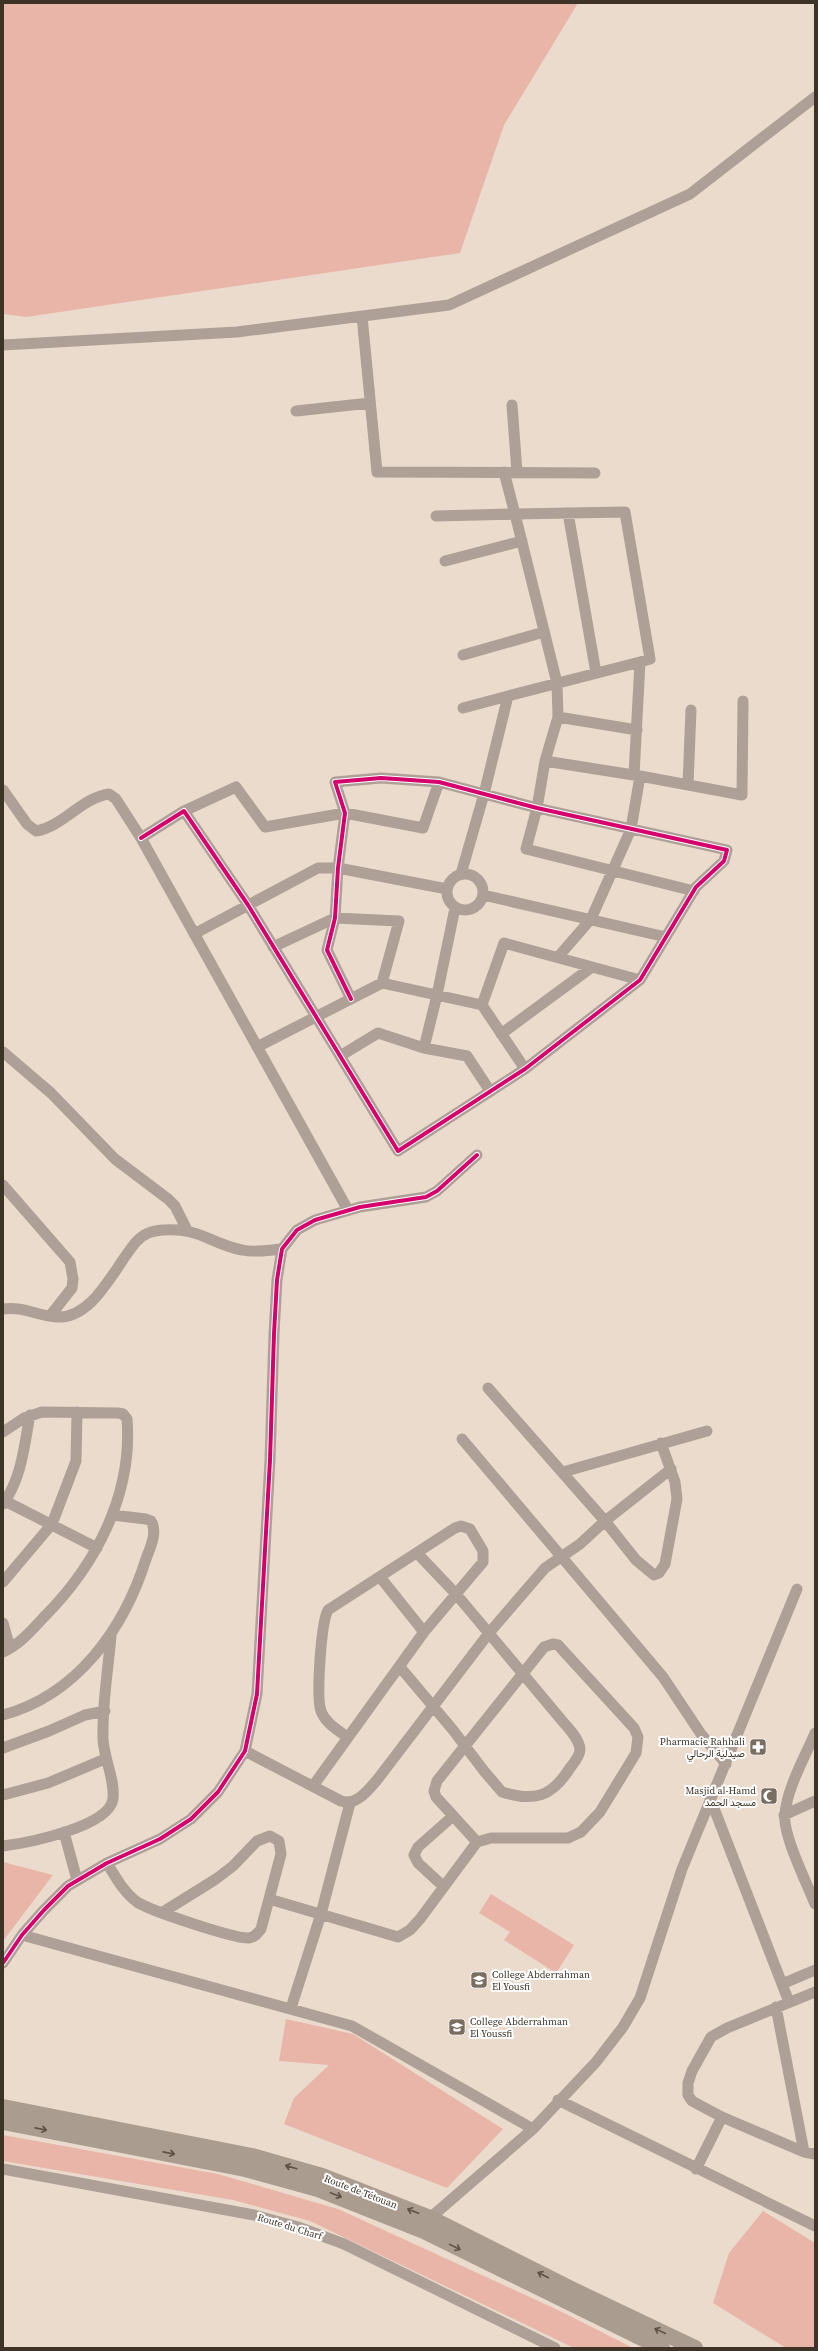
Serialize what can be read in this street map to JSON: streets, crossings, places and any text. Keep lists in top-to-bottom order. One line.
{"streets":{"highway":["Route de Tétouan"],"street":["Route du Charf"]},"places":{"pharmacy":["Pharmacie Rahhali صيدلية الرحالي"],"mosque":["Masjid al-Hamd مسجد الحمد"],"school or university":["College Abderrahman El Yousfi","College Abderrahman El Youssfi"]}}
